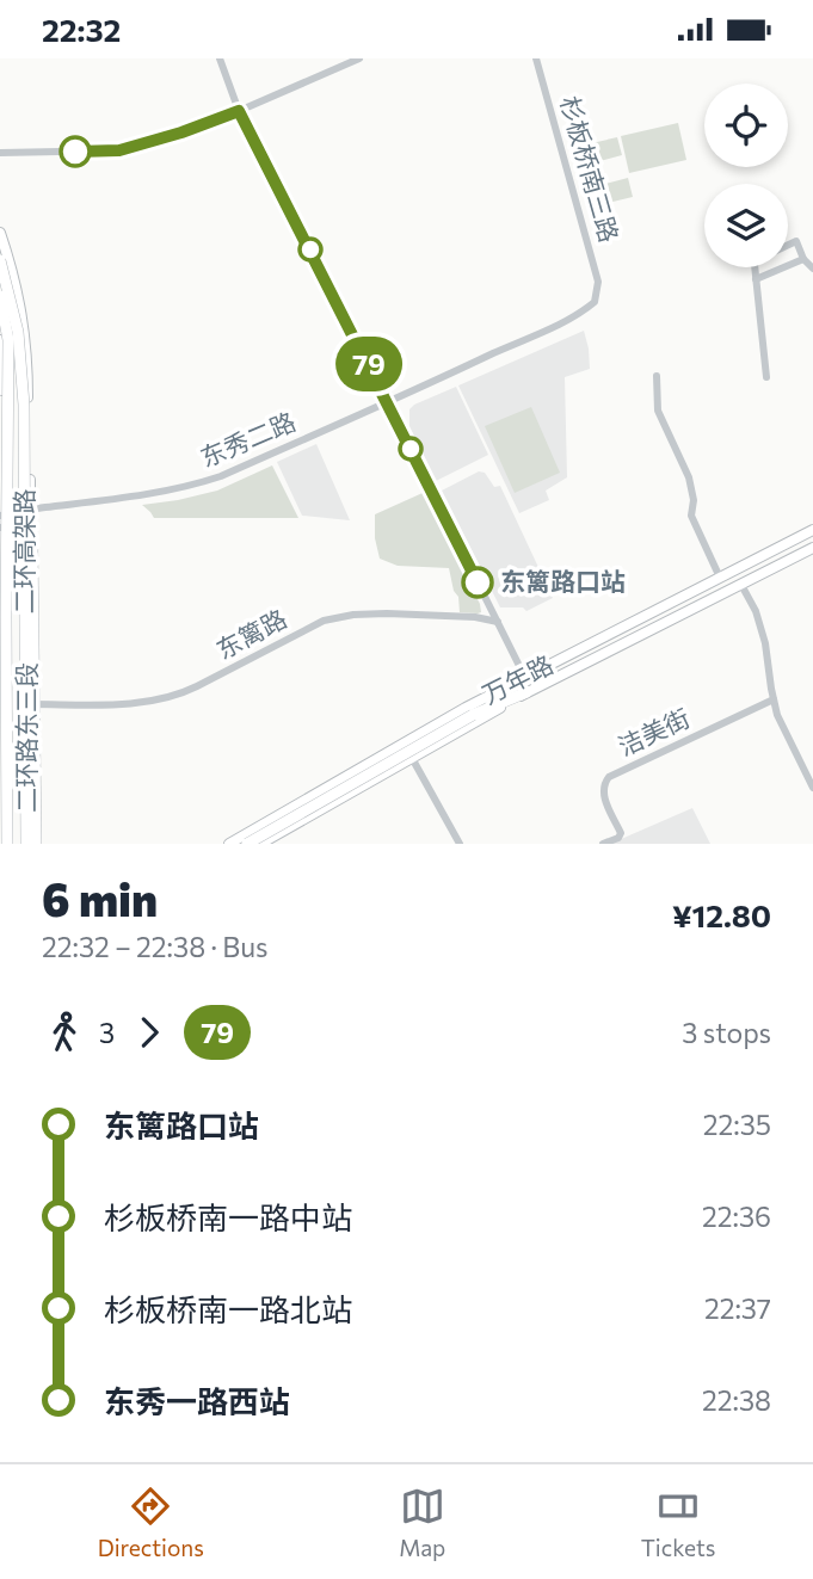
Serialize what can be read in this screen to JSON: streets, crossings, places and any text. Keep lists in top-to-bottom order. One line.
{"streets":{"highway":["二环高架路"],"main road":["万年路","二环路东三段"],"street":["杉板桥南三路","东秀二路","东篱路","洁美街"]},"crossings":[["杉板桥南三路","东秀二路"],["东秀二路","二环高架路"],["东秀二路","二环路东三段"],["二环高架路","二环路东三段"],["东篱路","二环路东三段"]],"places":["东篱路口站"],"lines":["bus line 79"],"page":{"status":"22:32","on_map":"79","heading":["6 min","22:32 – 22:38 · Bus","¥12.80"],"legs":["3","79","3 stops"],"list":[{"name":"东篱路口站","value":"22:35"},{"name":"杉板桥南一路中站","value":"22:36"},{"name":"杉板桥南一路北站","value":"22:37"},{"name":"东秀一路西站","value":"22:38"}],"tabs":["Directions","Map","Tickets"]}}
